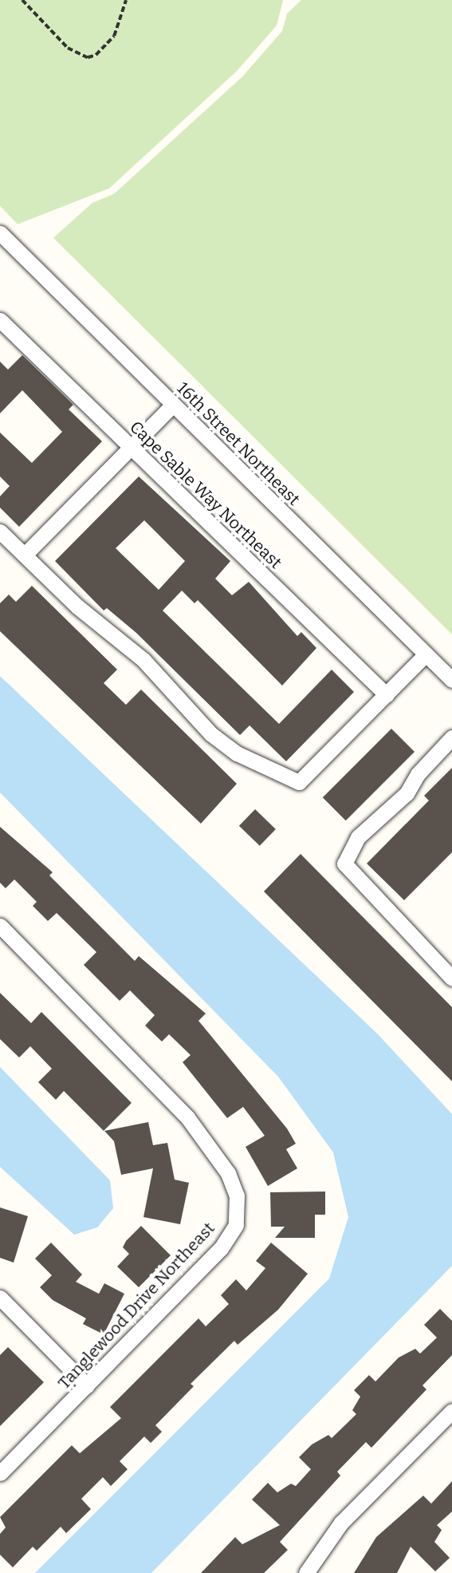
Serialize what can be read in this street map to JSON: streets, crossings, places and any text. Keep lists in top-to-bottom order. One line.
{"streets":{"street":["16th Street Northeast","Cape Sable Way Northeast","Tanglewood Drive Northeast"]}}
